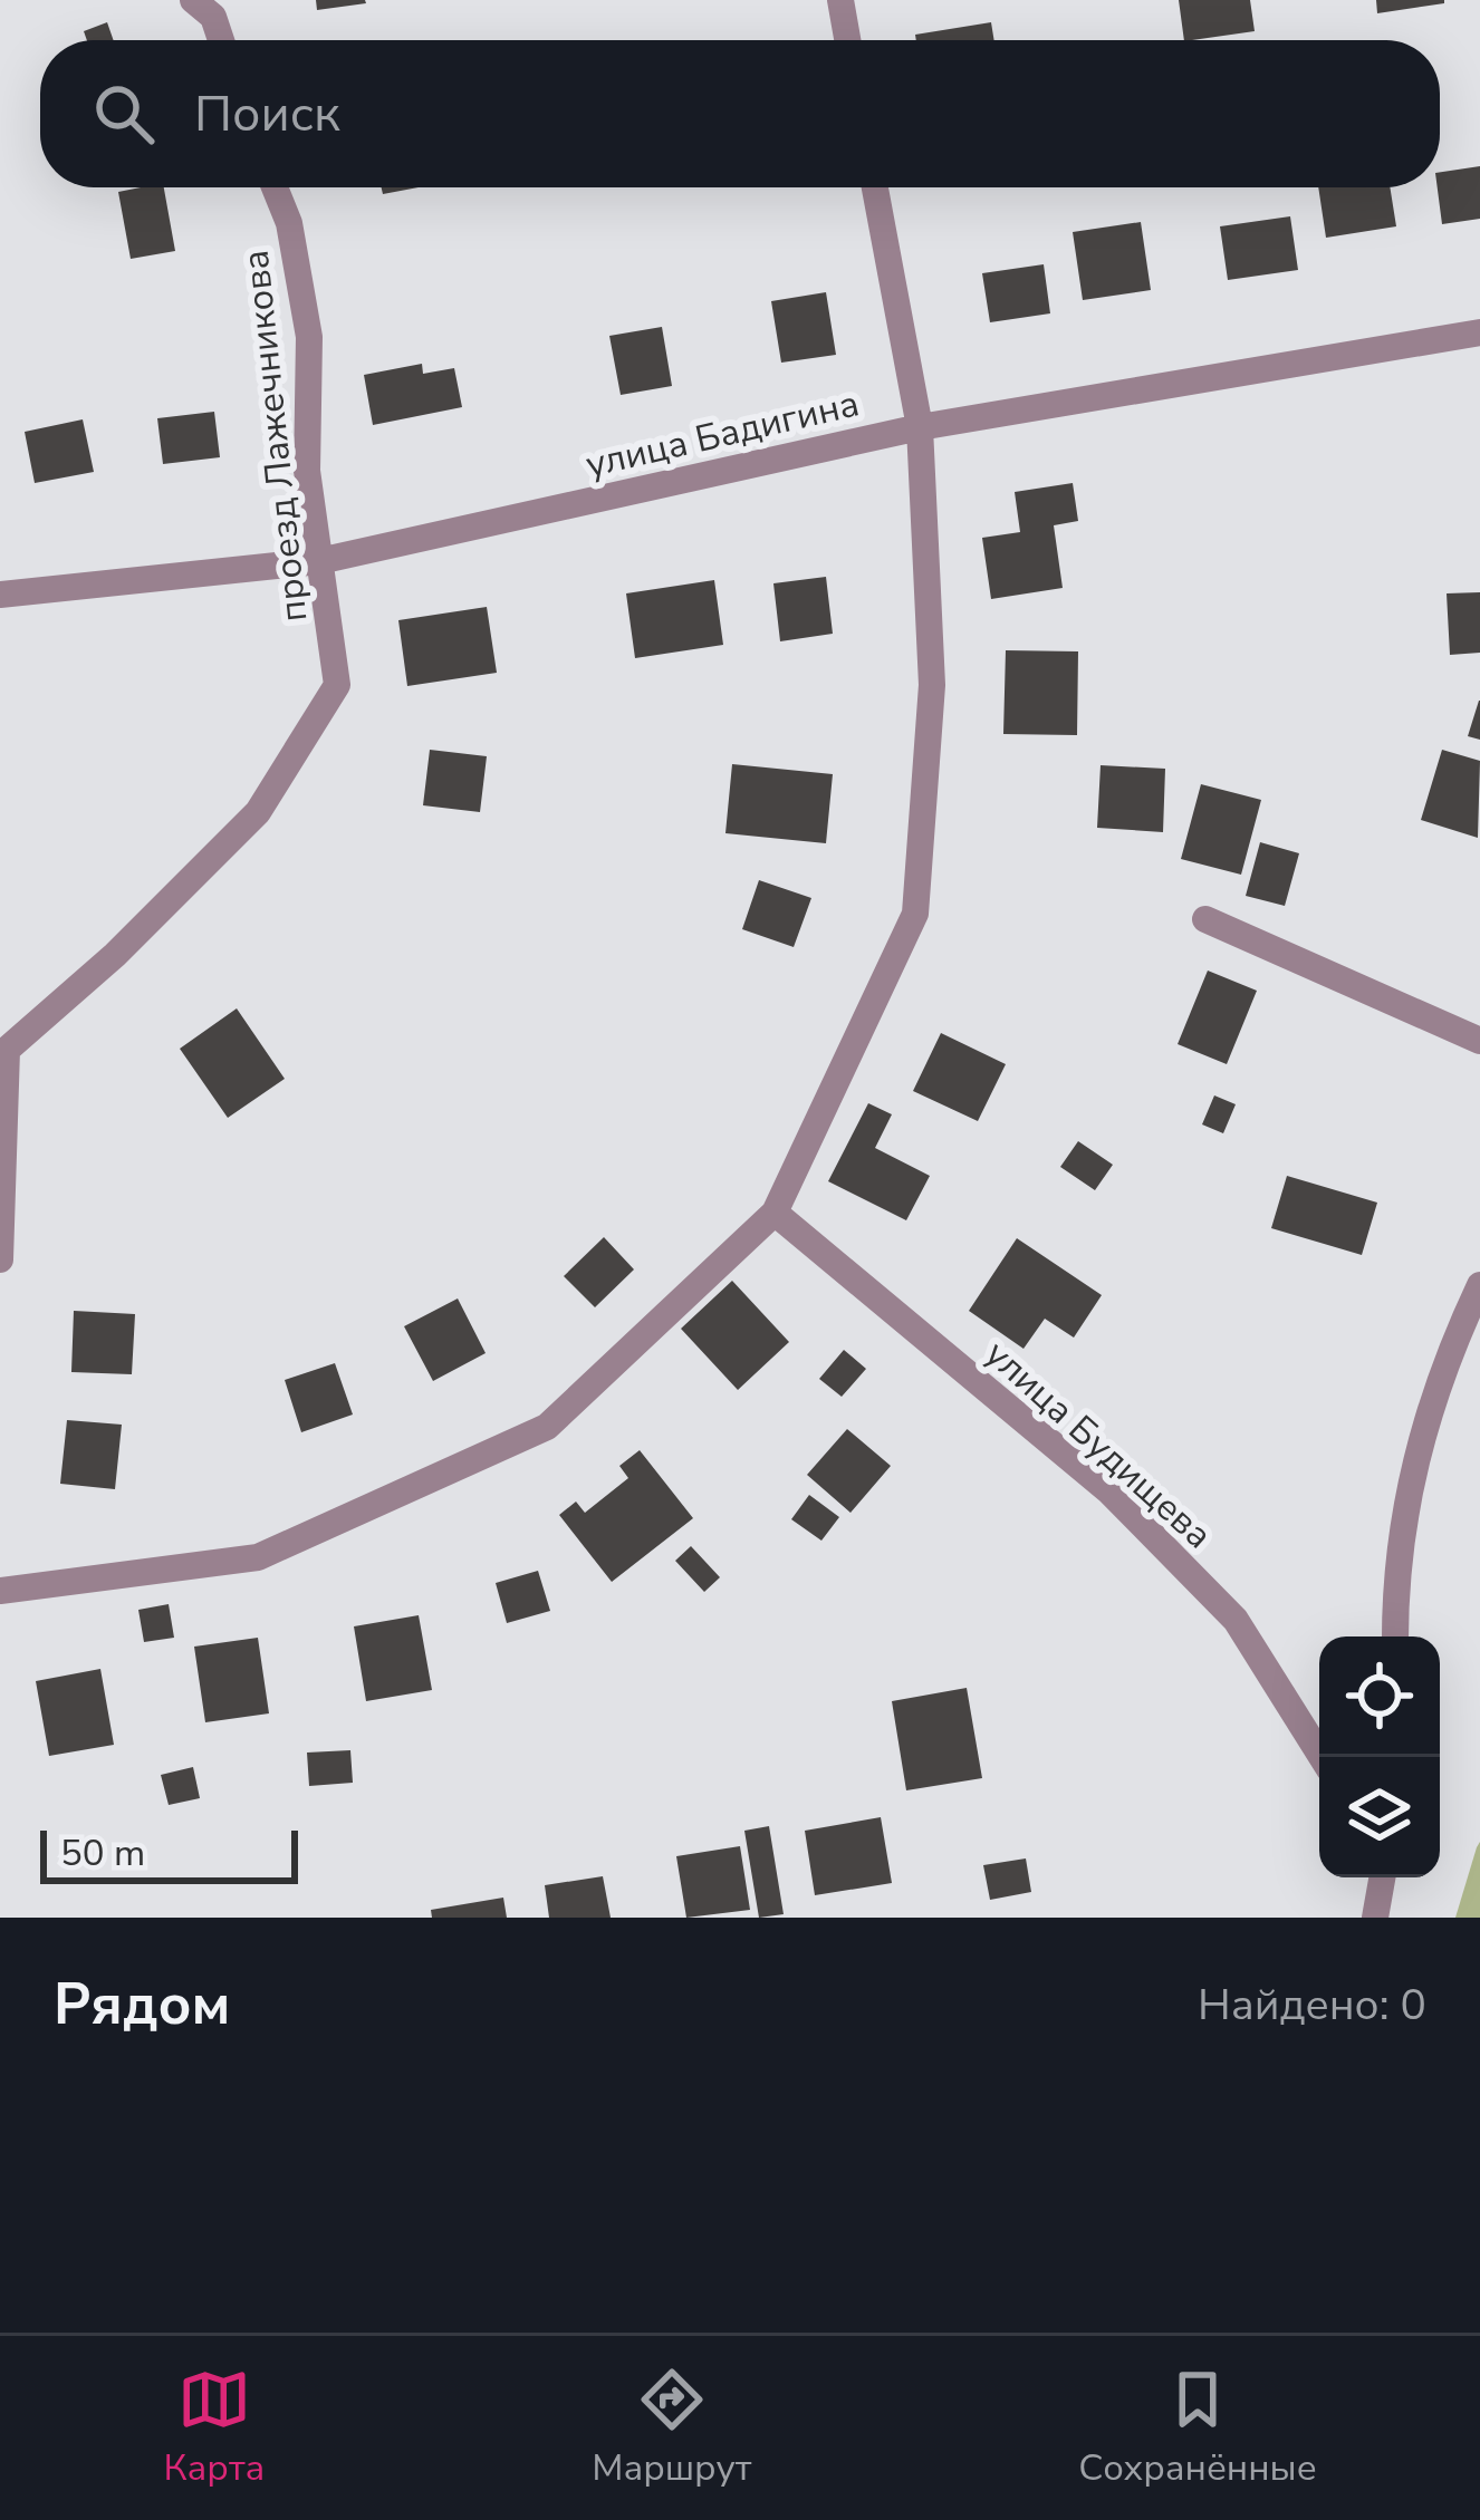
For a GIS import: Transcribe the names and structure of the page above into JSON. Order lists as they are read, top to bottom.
{
  "streets": {
    "street": ["улица Бадигина", "проезд Лажечникова", "улица Будищева"]
  },
  "crossings": [
    ["улица Бадигина", "проезд Лажечникова"]
  ],
  "scale_bar": "50 m",
  "page": {
    "search": "Поиск",
    "scale": "50 m",
    "heading": ["Рядом", "Найдено: 0"],
    "nav": ["Карта", "Маршрут", "Сохранённые"]
  }
}
